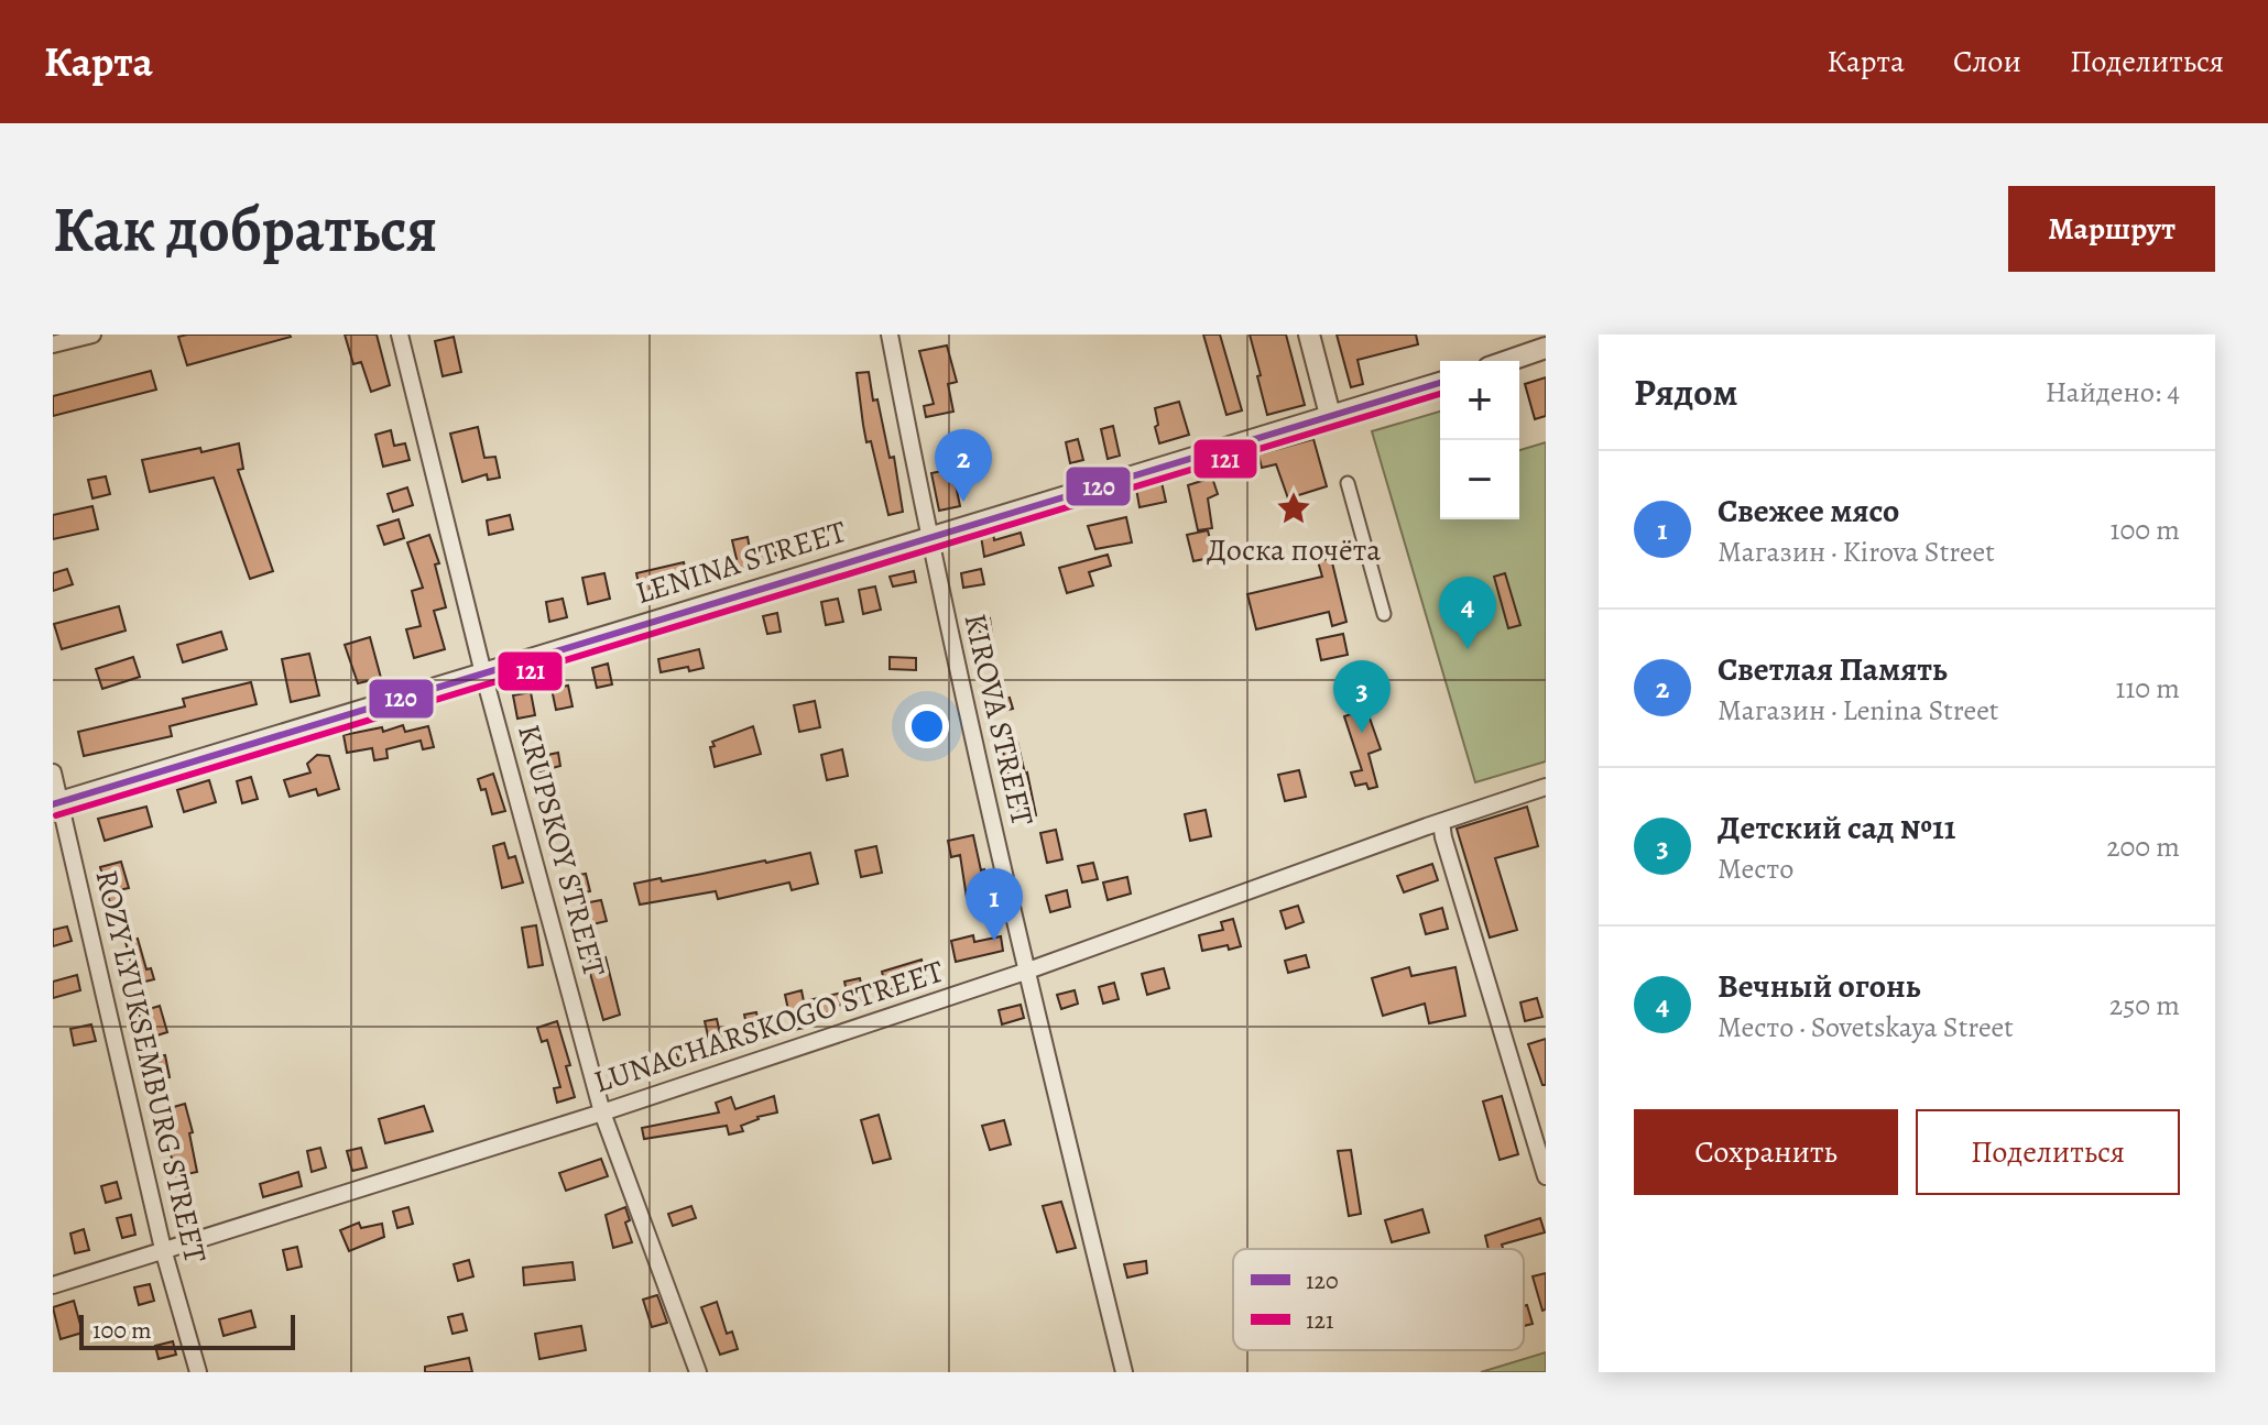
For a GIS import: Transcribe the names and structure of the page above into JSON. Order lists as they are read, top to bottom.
{
  "streets": {
    "street": [
      "LENINA STREET",
      "KIROVA STREET",
      "KRUPSKOY STREET",
      "LUNACHARSKOGO STREET",
      "ROZY LYUKSEMBURG STREET"
    ]
  },
  "crossings": [
    ["LENINA STREET", "KIROVA STREET"],
    ["LENINA STREET", "KRUPSKOY STREET"],
    ["LENINA STREET", "ROZY LYUKSEMBURG STREET"],
    ["KIROVA STREET", "LUNACHARSKOGO STREET"],
    ["KRUPSKOY STREET", "LUNACHARSKOGO STREET"],
    ["LUNACHARSKOGO STREET", "ROZY LYUKSEMBURG STREET"]
  ],
  "places": {
    "place": ["Доска почёта"]
  },
  "lines": ["transit line 120", "transit line 121"],
  "legend": ["120", "121"],
  "scale_bar": "100 m",
  "page": {
    "header": "Карта",
    "nav": ["Карта", "Слои", "Поделиться"],
    "buttons": [
      "Маршрут",
      ["Сохранить", "Поделиться"]
    ],
    "title": "Как добраться",
    "heading": ["Рядом", "Найдено: 4"],
    "map_buttons": ["+", "−"],
    "pins": [
      "2",
      "4",
      "3",
      "1"
    ],
    "list": [
      {
        "mark": "1",
        "name": "Свежее мясо",
        "note": "Магазин · Kirova Street",
        "value": "100 m"
      },
      {
        "mark": "2",
        "name": "Светлая Память",
        "note": "Магазин · Lenina Street",
        "value": "110 m"
      },
      {
        "mark": "3",
        "name": "Детский сад №11",
        "note": "Место",
        "value": "200 m"
      },
      {
        "mark": "4",
        "name": "Вечный огонь",
        "note": "Место · Sovetskaya Street",
        "value": "250 m"
      }
    ],
    "scale": "100 m"
  }
}
